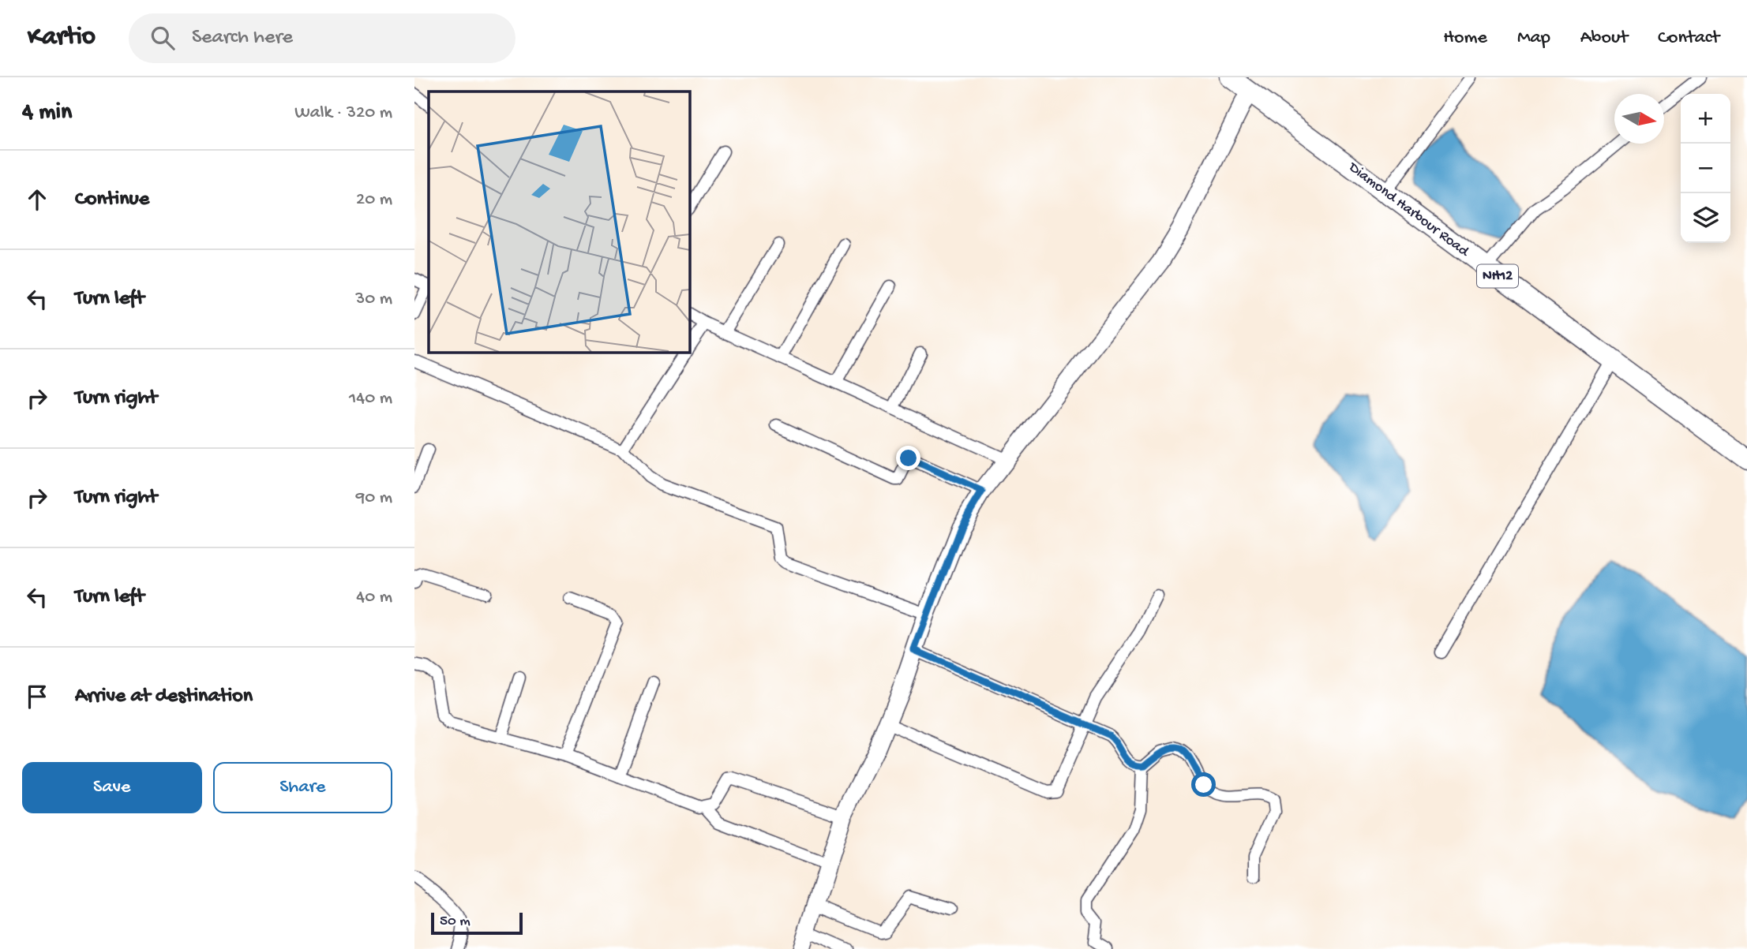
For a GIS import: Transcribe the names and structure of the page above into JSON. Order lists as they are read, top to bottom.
{
  "streets": {
    "highway": ["Diamond Harbour Road", "NH12"]
  },
  "scale_bar": "50 m",
  "north": "right",
  "page": {
    "header": "Kartio",
    "search": "Search here",
    "nav": [
      "Home",
      "Map",
      "About",
      "Contact"
    ],
    "heading": ["4 min", "Walk · 320 m"],
    "map_buttons": ["+", "−"],
    "list": [
      ["Continue", "20 m"],
      ["Turn left", "30 m"],
      ["Turn right", "140 m"],
      ["Turn right", "90 m"],
      ["Turn left", "40 m"],
      "Arrive at destination"
    ],
    "buttons": ["Save", "Share"],
    "scale": "50 m"
  }
}
